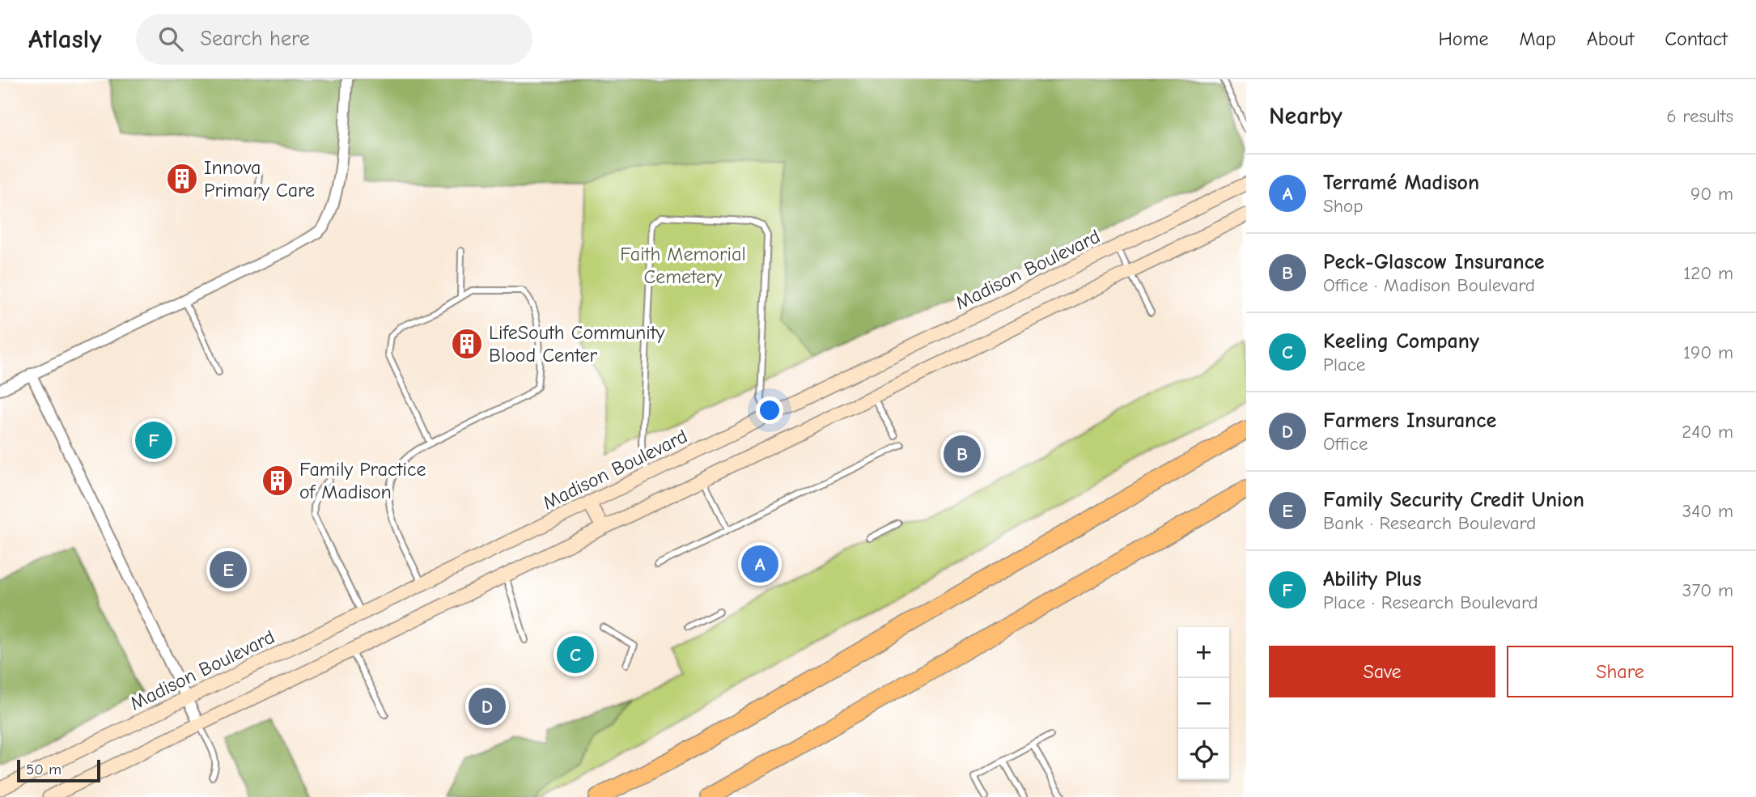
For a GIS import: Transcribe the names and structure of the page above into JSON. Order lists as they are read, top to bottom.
{
  "streets": {
    "main road": ["Madison Boulevard"]
  },
  "parks": ["Faith Memorial Cemetery"],
  "places": {
    "building": ["Innova Primary Care", "LifeSouth Community Blood Center", "Family Practice of Madison"]
  },
  "scale_bar": "50 m",
  "page": {
    "header": "Atlasly",
    "search": "Search here",
    "nav": [
      "Home",
      "Map",
      "About",
      "Contact"
    ],
    "heading": ["Nearby", "6 results"],
    "list": [
      {
        "mark": "A",
        "name": "Terramé Madison",
        "note": "Shop",
        "value": "90 m"
      },
      {
        "mark": "B",
        "name": "Peck-Glascow Insurance",
        "note": "Office · Madison Boulevard",
        "value": "120 m"
      },
      {
        "mark": "C",
        "name": "Keeling Company",
        "note": "Place",
        "value": "190 m"
      },
      {
        "mark": "D",
        "name": "Farmers Insurance",
        "note": "Office",
        "value": "240 m"
      },
      {
        "mark": "E",
        "name": "Family Security Credit Union",
        "note": "Bank · Research Boulevard",
        "value": "340 m"
      },
      {
        "mark": "F",
        "name": "Ability Plus",
        "note": "Place · Research Boulevard",
        "value": "370 m"
      }
    ],
    "pins": [
      "F",
      "B",
      "A",
      "E",
      "C",
      "D"
    ],
    "map_buttons": ["+", "−"],
    "buttons": ["Save", "Share"],
    "scale": "50 m"
  }
}
